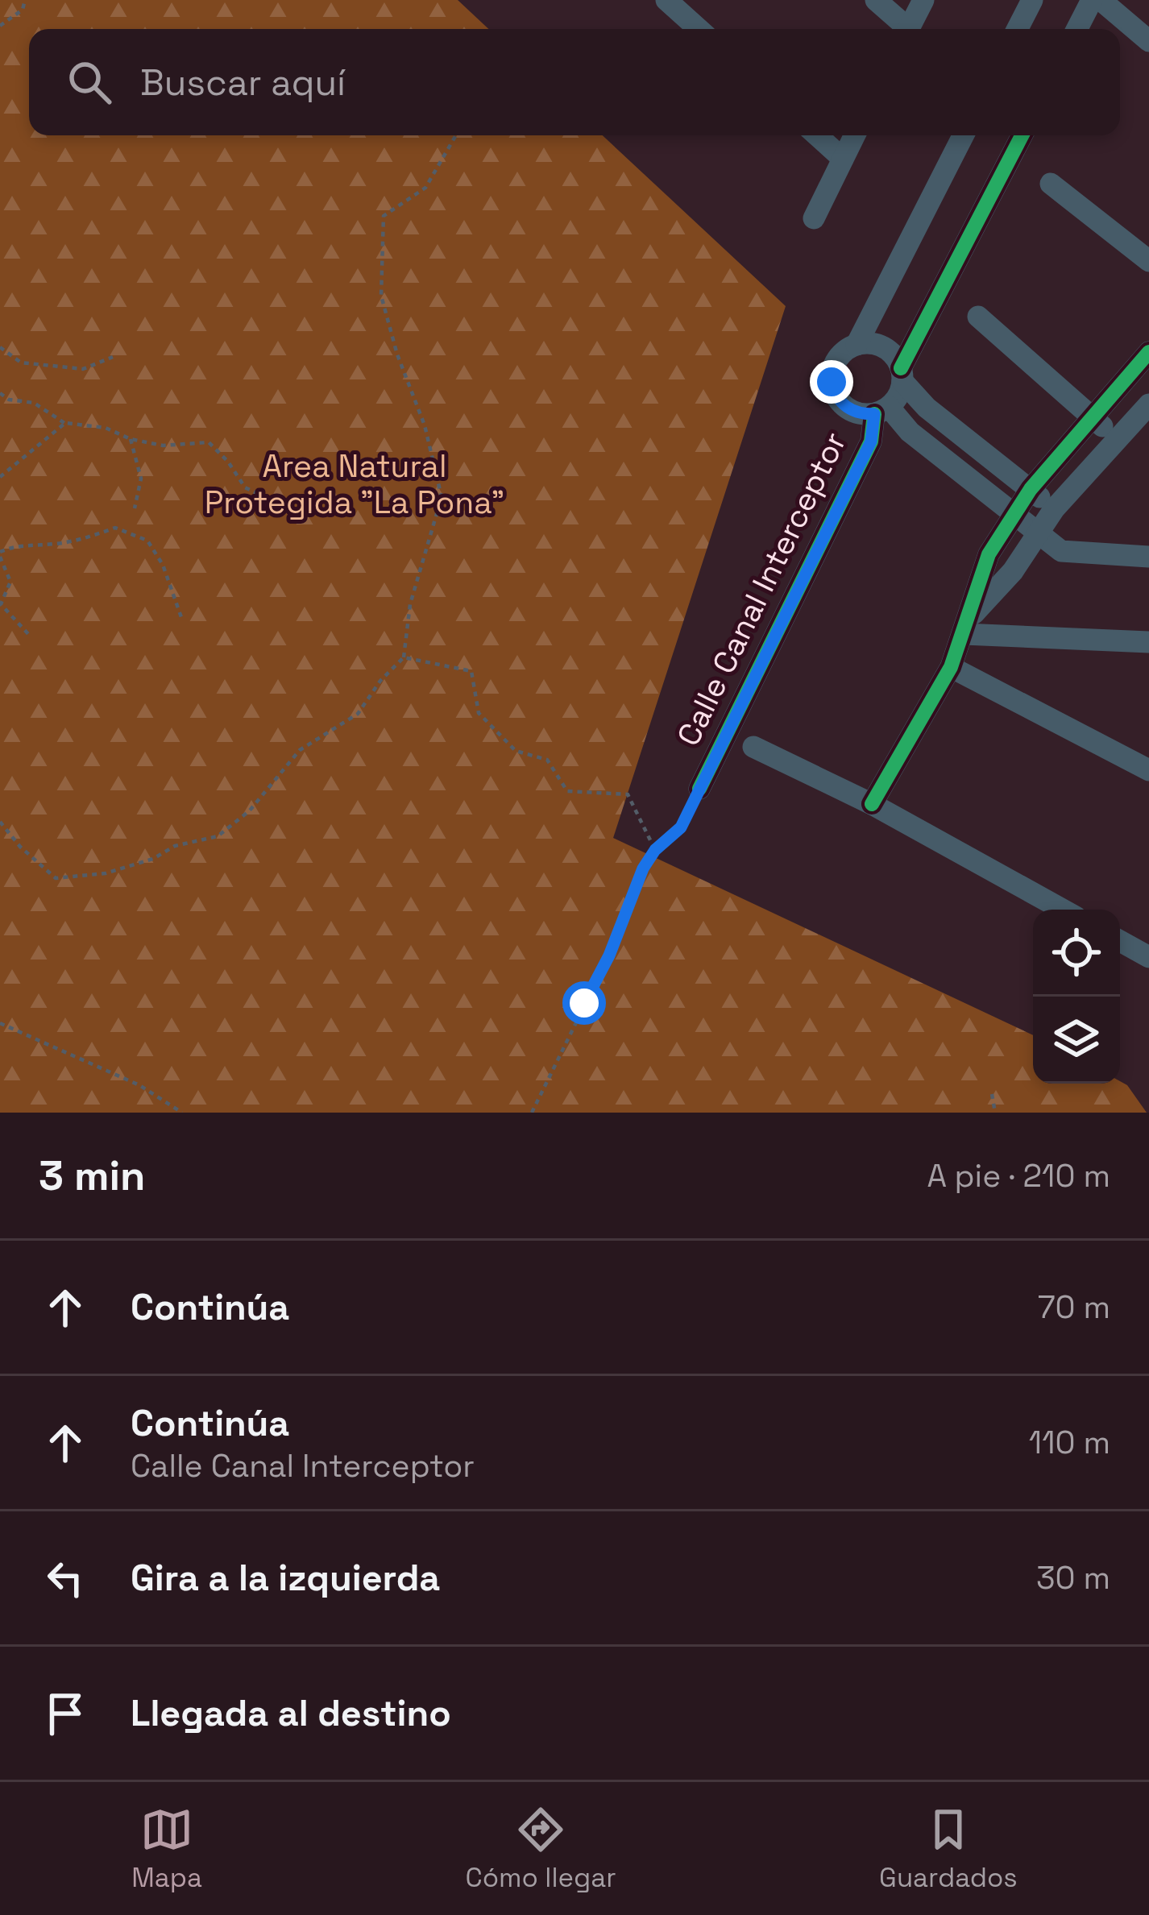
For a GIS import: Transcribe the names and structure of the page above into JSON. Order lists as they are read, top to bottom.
{
  "streets": {
    "street": ["Calle Canal Interceptor"]
  },
  "parks": ["Area Natural Protegida \"La Pona\""],
  "page": {
    "search": "Buscar aquí",
    "heading": ["3 min", "A pie · 210 m"],
    "list": [
      ["Continúa", "70 m"],
      ["Continúa", "Calle Canal Interceptor", "110 m"],
      ["Gira a la izquierda", "30 m"],
      "Llegada al destino"
    ],
    "nav": ["Mapa", "Cómo llegar", "Guardados"]
  }
}
